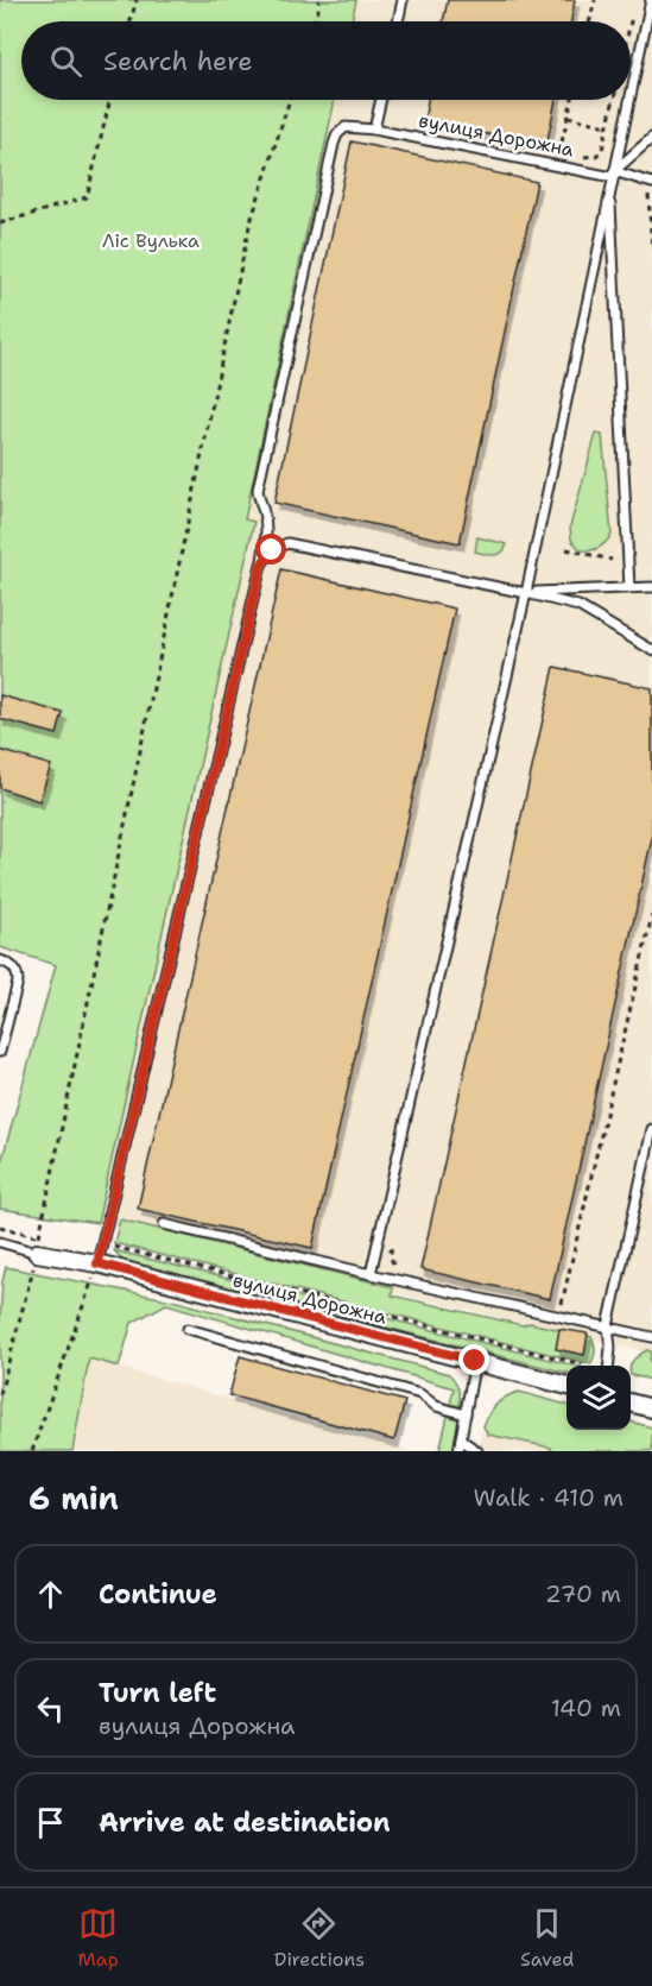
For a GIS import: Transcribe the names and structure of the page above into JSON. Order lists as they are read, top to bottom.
{
  "streets": {
    "street": ["вулиця Дорожна"]
  },
  "parks": ["Ліс Вулька"],
  "page": {
    "search": "Search here",
    "heading": ["6 min", "Walk · 410 m"],
    "list": [
      ["Continue", "270 m"],
      ["Turn left", "вулиця Дорожна", "140 m"],
      "Arrive at destination"
    ],
    "nav": ["Map", "Directions", "Saved"]
  }
}
